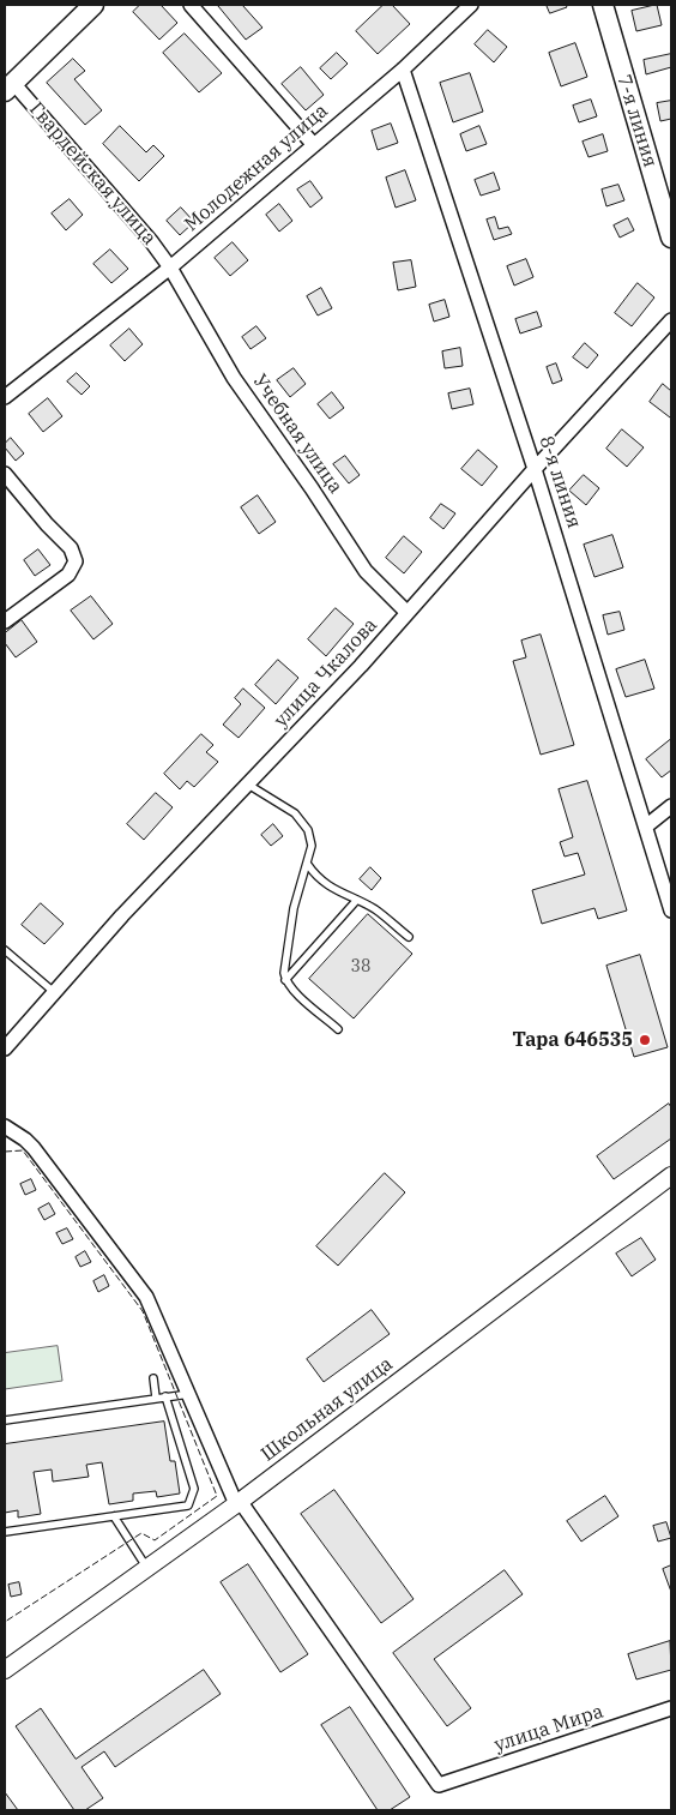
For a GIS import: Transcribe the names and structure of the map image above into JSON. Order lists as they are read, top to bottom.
{
  "streets": {
    "main road": ["7-я линия", "Гвардейская улица"],
    "street": [
      "Молодежная улица",
      "Учебная улица",
      "8-я линия",
      "улица Чкалова",
      "Школьная улица",
      "улица Мира"
    ]
  },
  "crossings": [
    ["Молодежная улица", "Гвардейская улица"],
    ["Молодежная улица", "Учебная улица"],
    ["Молодежная улица", "8-я линия"],
    ["Гвардейская улица", "Учебная улица"],
    ["Учебная улица", "улица Чкалова"],
    ["8-я линия", "улица Чкалова"],
    ["Школьная улица", "улица Мира"]
  ],
  "places": ["Тара 646535"],
  "house_numbers": ["38"]
}
